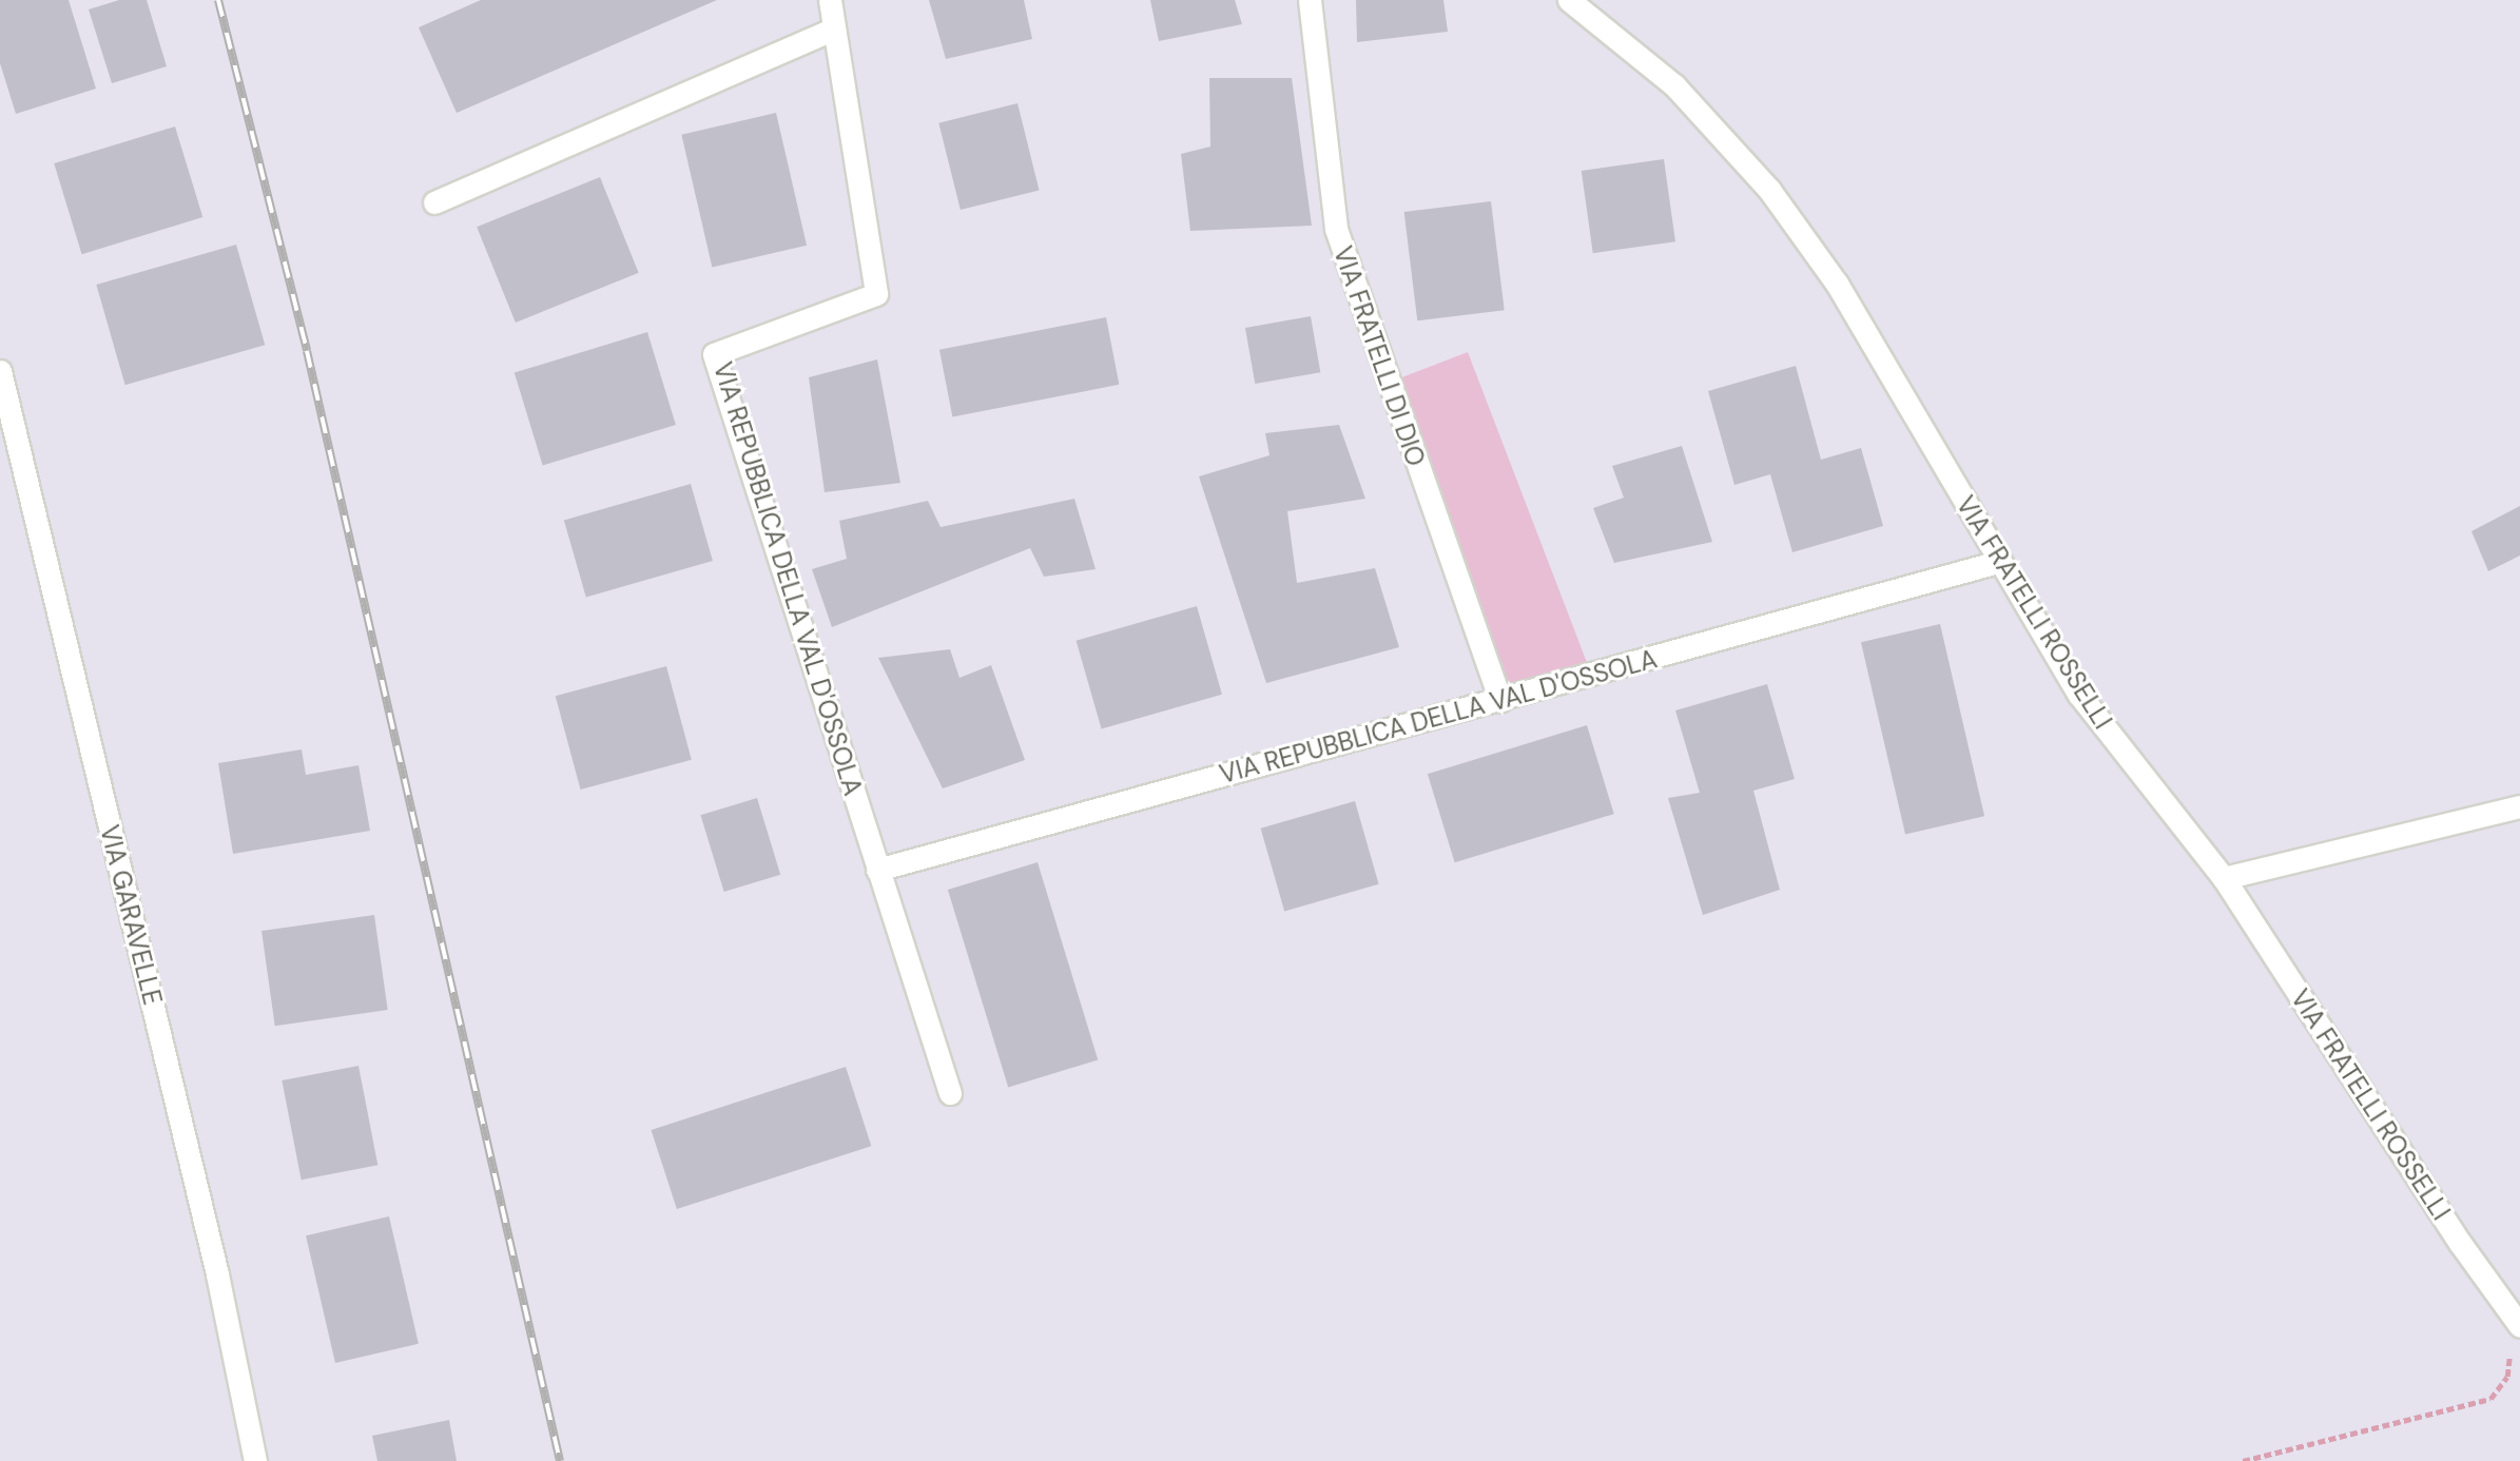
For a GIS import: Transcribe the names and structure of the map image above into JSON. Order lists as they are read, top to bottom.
{
  "streets": {
    "street": [
      "VIA FRATELLI DI DIO",
      "VIA REPUBBLICA DELLA VAL D'OSSOLA",
      "VIA FRATELLI ROSSELLI",
      "VIA GARAVELLE"
    ]
  },
  "crossings": [
    ["VIA FRATELLI DI DIO", "VIA REPUBBLICA DELLA VAL D'OSSOLA"],
    ["VIA REPUBBLICA DELLA VAL D'OSSOLA", "VIA FRATELLI ROSSELLI"]
  ]
}
